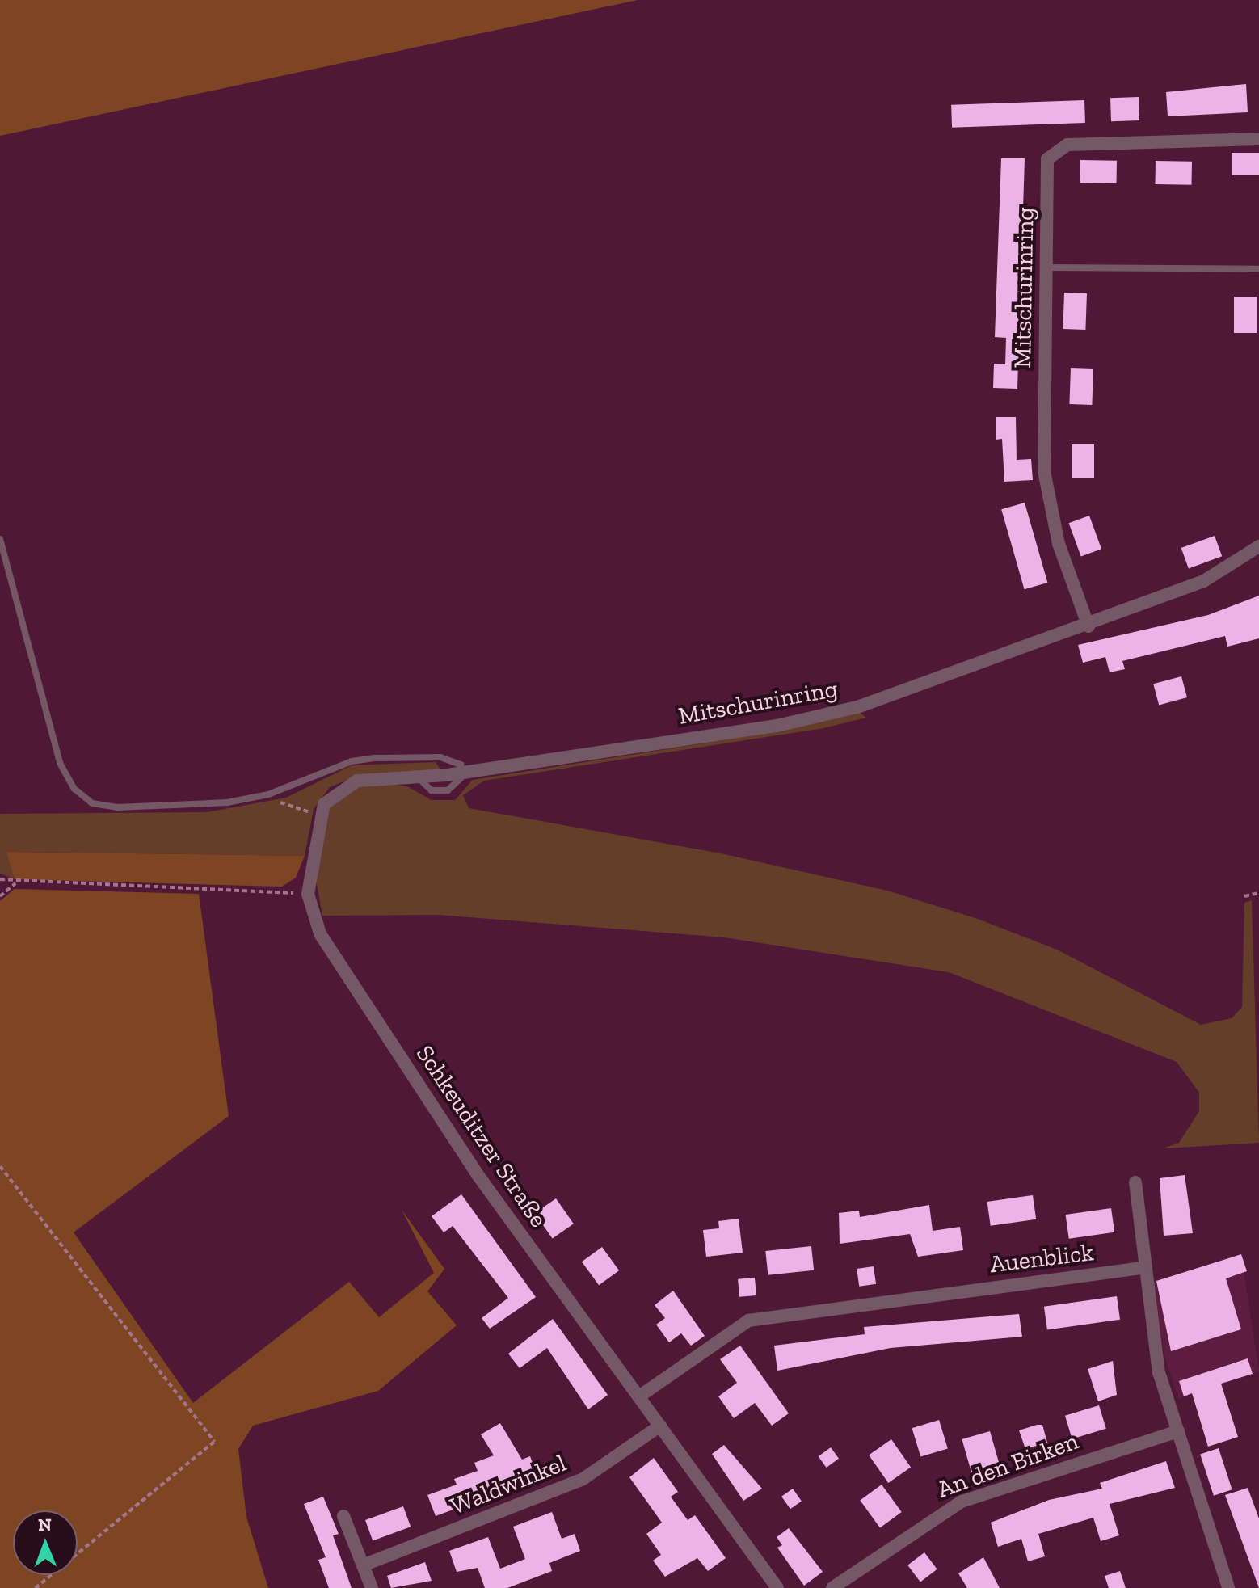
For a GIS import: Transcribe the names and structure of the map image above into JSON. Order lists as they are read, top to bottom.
{
  "streets": {
    "street": [
      "Mitschurinring",
      "Schkeuditzer Straße",
      "Auenblick",
      "An den Birken",
      "Waldwinkel"
    ]
  },
  "crossings": [
    ["Mitschurinring", "Schkeuditzer Straße"],
    ["Schkeuditzer Straße", "Auenblick"],
    ["Schkeuditzer Straße", "Waldwinkel"]
  ],
  "north": "top"
}
